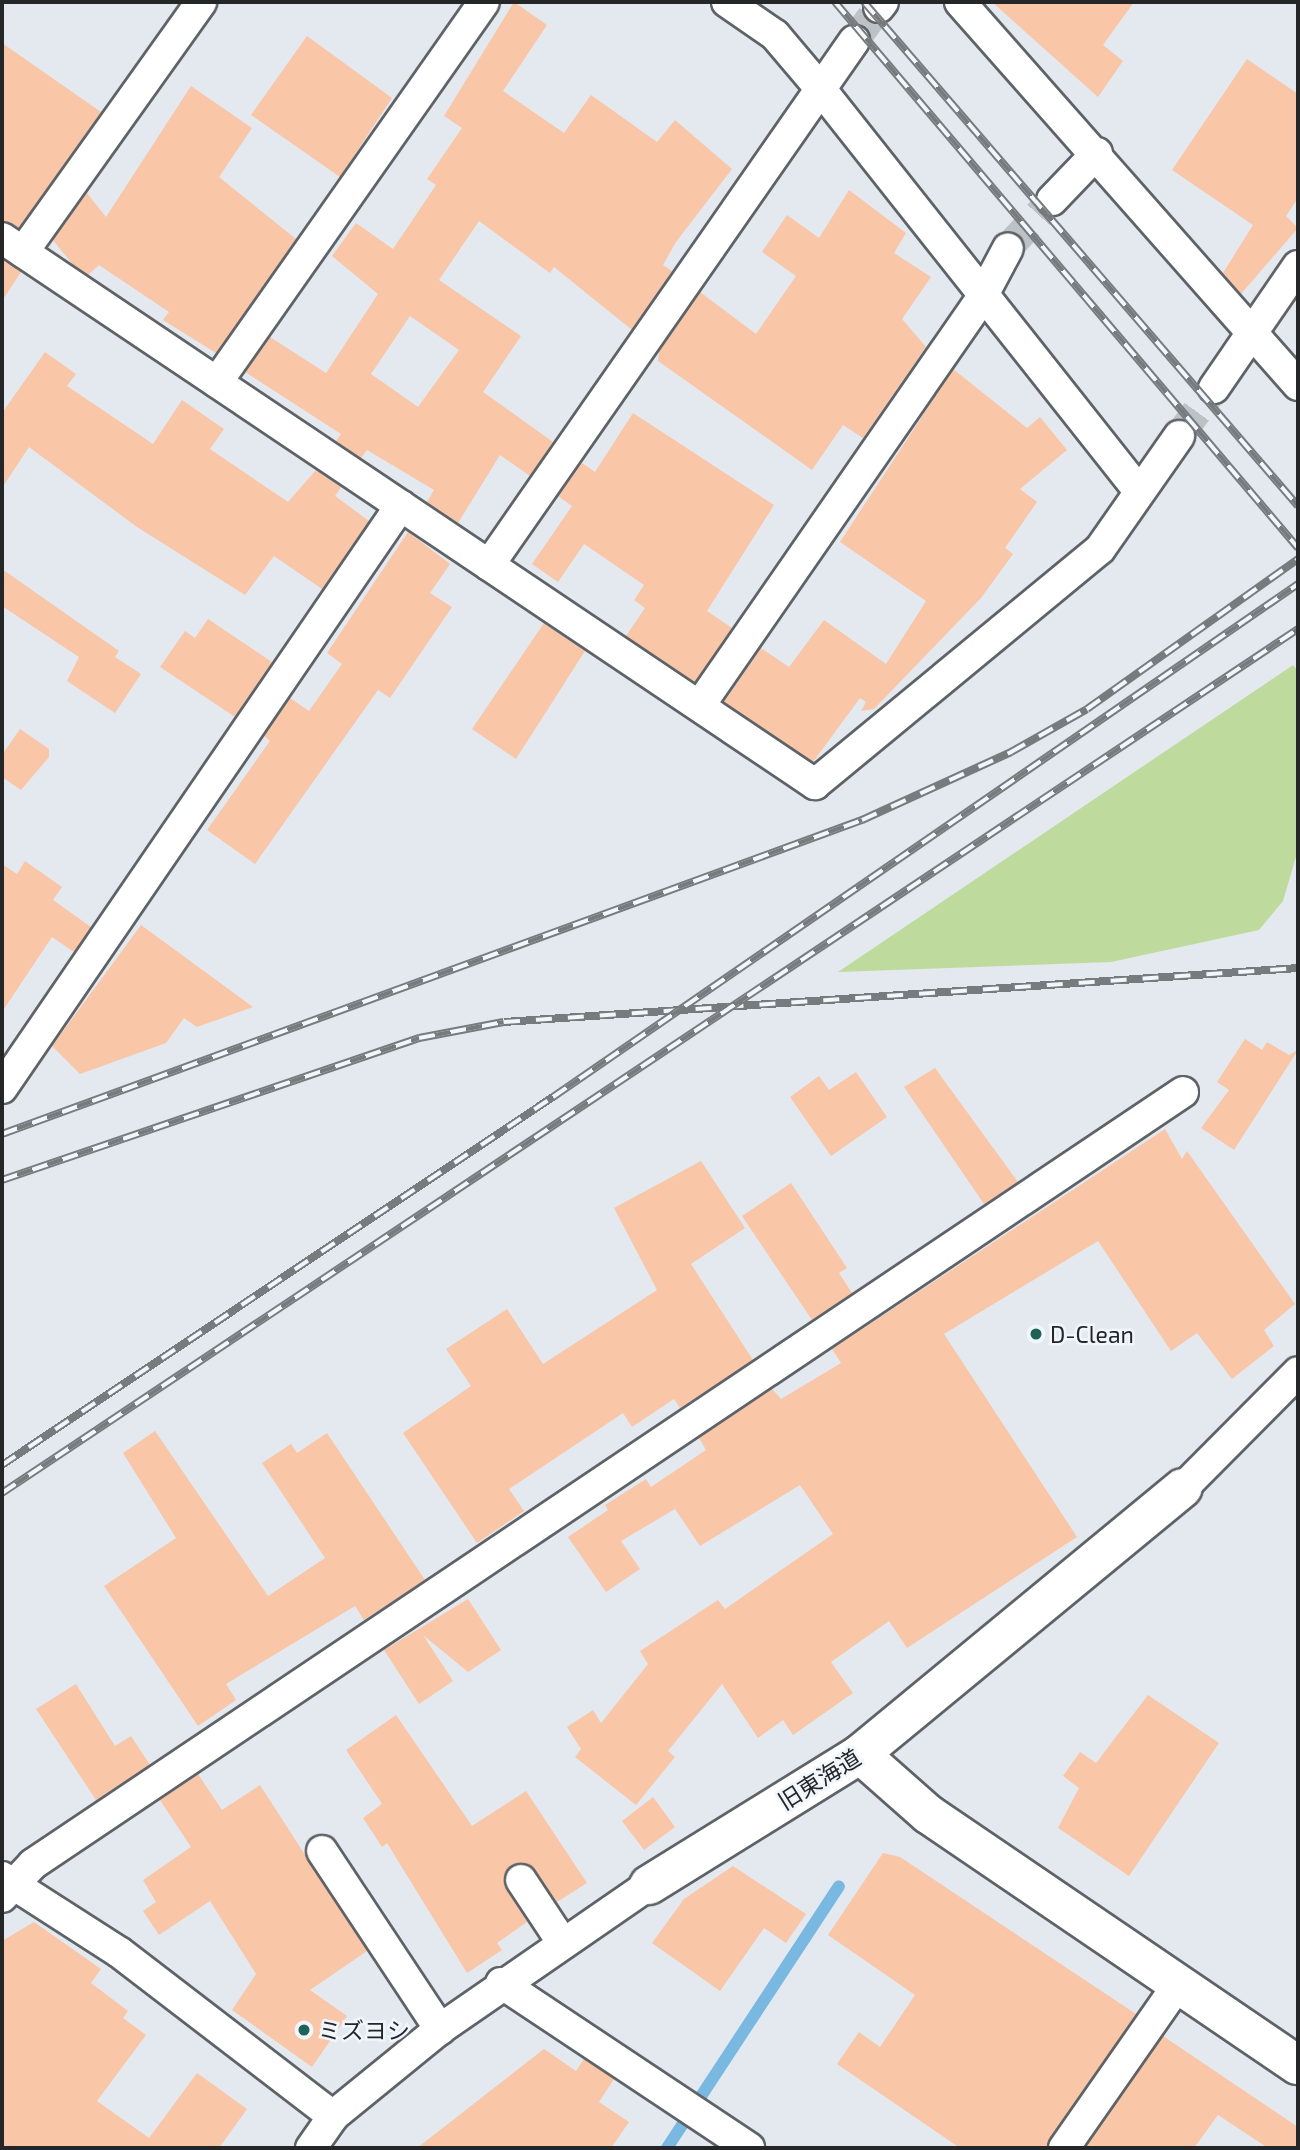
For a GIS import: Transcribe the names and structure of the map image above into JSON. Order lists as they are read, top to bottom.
{
  "streets": {
    "street": ["旧東海道"]
  },
  "places": ["D-Clean", "ミズヨシ"]
}
